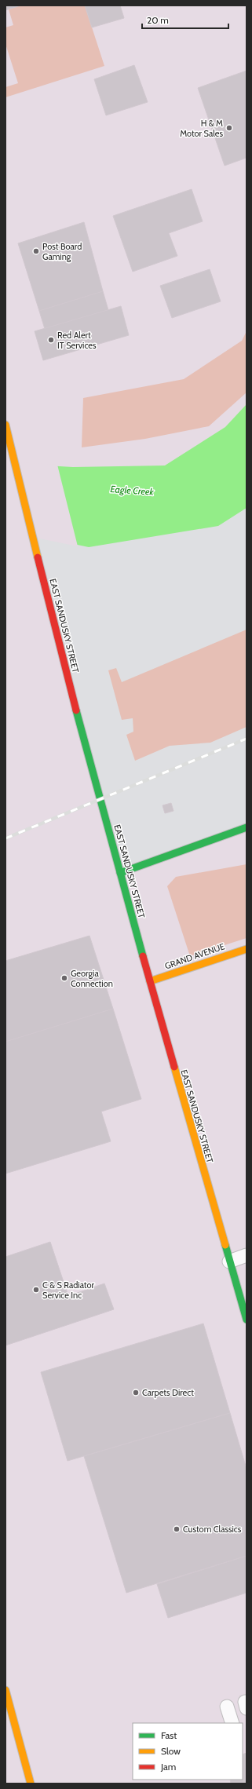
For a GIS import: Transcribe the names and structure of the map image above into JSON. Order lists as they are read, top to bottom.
{
  "streets": {
    "main road": ["EAST SANDUSKY STREET", "GRAND AVENUE"]
  },
  "crossings": [
    ["EAST SANDUSKY STREET", "GRAND AVENUE"]
  ],
  "water": ["Eagle Creek"],
  "places": [
    "H & M Motor Sales",
    "Post Board Gaming",
    "Red Alert IT Services",
    "Georgia Connection",
    "C & S Radiator Service Inc",
    "Carpets Direct",
    "Custom Classics"
  ],
  "legend": ["Fast", "Slow", "Jam"],
  "scale_bar": "20 m"
}
